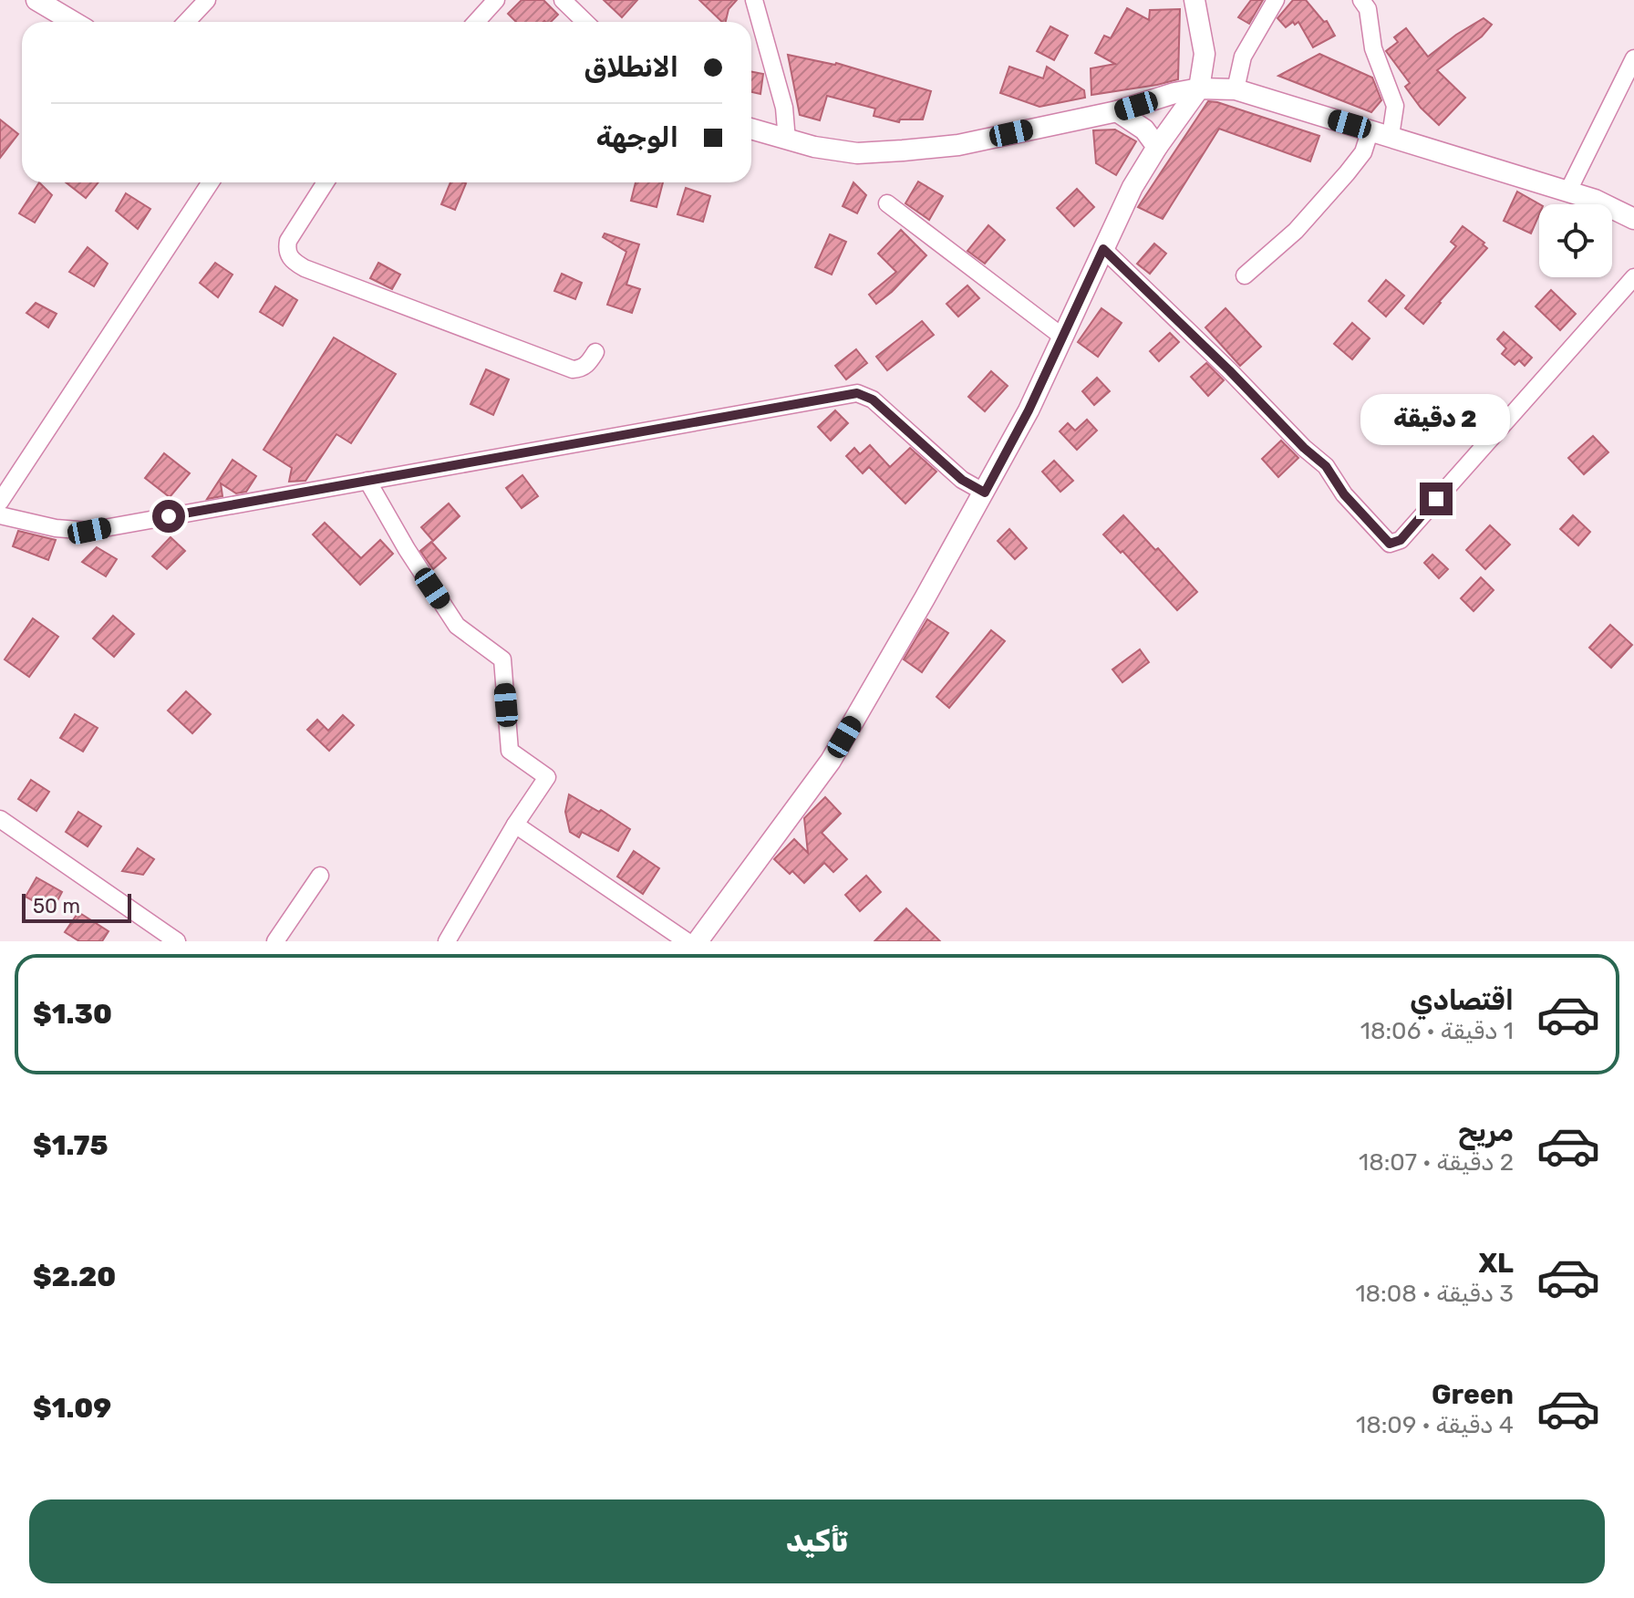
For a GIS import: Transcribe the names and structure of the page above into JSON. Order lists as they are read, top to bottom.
{
  "scale_bar": "50 m",
  "page": {
    "banner": ["الانطلاق", "الوجهة"],
    "bubble": "2 دقيقة",
    "scale": "50 m",
    "list": [
      {
        "name": "اقتصادي",
        "note": "1 دقيقة · 18:06",
        "value": "$1.30"
      },
      {
        "name": "مريح",
        "note": "2 دقيقة · 18:07",
        "value": "$1.75"
      },
      {
        "name": "XL",
        "note": "3 دقيقة · 18:08",
        "value": "$2.20"
      },
      {
        "name": "Green",
        "note": "4 دقيقة · 18:09",
        "value": "$1.09"
      }
    ],
    "buttons": "تأكيد"
  }
}
